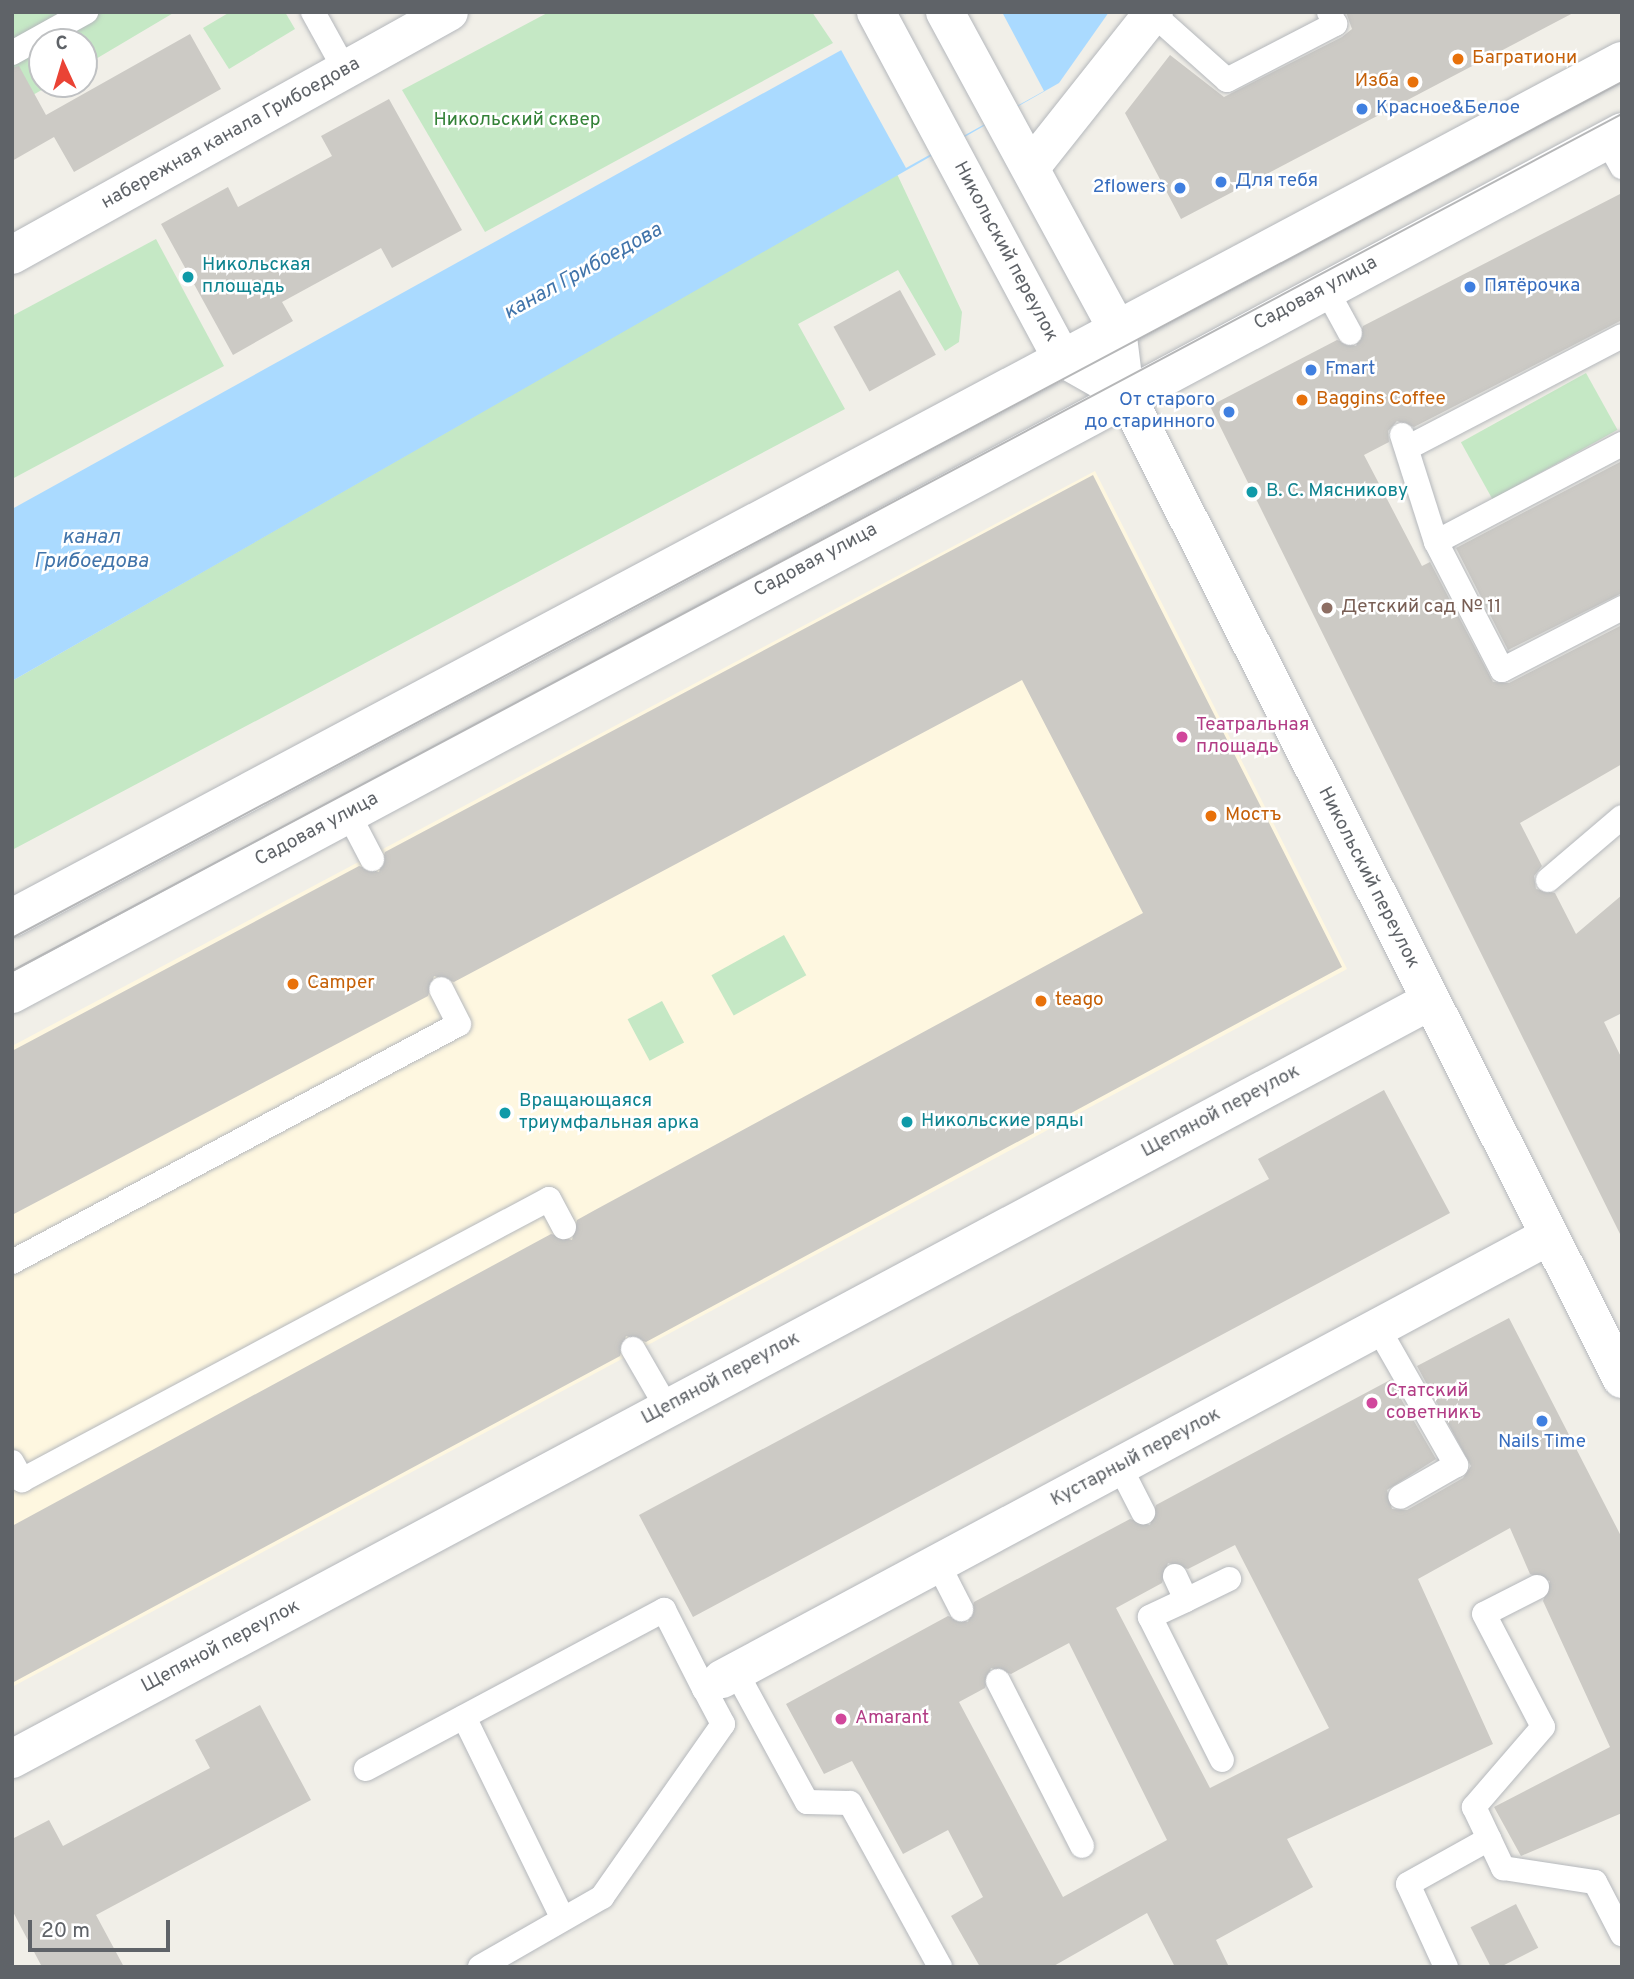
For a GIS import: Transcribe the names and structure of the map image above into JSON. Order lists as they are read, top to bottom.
{
  "streets": {
    "street": [
      "набережная канала Грибоедова",
      "Никольский переулок",
      "Садовая улица",
      "Щепяной переулок",
      "Кустарный переулок"
    ]
  },
  "crossings": [
    ["Никольский переулок", "Садовая улица"],
    ["Никольский переулок", "Щепяной переулок"],
    ["Никольский переулок", "Кустарный переулок"]
  ],
  "water": ["канал Грибоедова"],
  "parks": ["Никольский сквер"],
  "places": [
    "Багратиони",
    "Изба",
    "Красное&Белое",
    "Для тебя",
    "2flowers",
    "Никольская площадь",
    "Пятёрочка",
    "Fmart",
    "Baggins Coffee",
    "От старого до старинного",
    "В. С. Мясникову",
    "Детский сад № 11",
    "Театральная площадь",
    "Мостъ",
    "Camper",
    "teago",
    "Вращающаяся триумфальная арка",
    "Никольские ряды",
    "Статский советникъ",
    "Nails Time",
    "Amarant"
  ],
  "scale_bar": "20 m",
  "north": "top"
}
